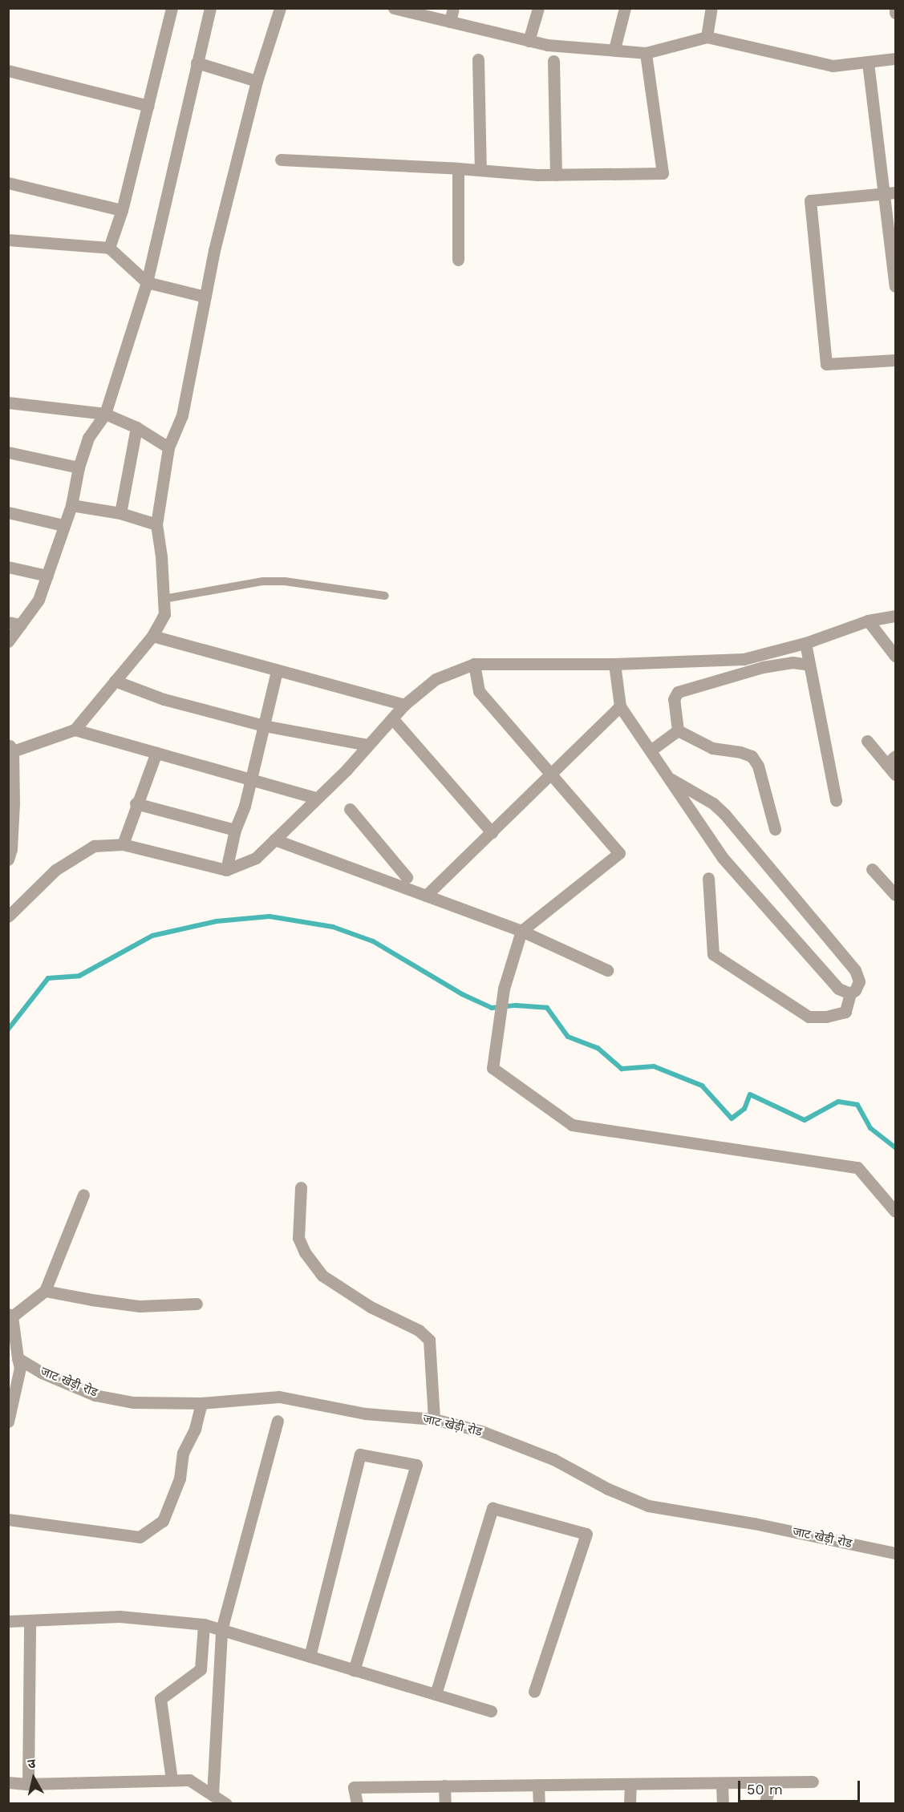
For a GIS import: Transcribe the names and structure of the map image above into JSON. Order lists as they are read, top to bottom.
{
  "streets": {
    "street": ["जाट खेड़ी रोड"]
  },
  "scale_bar": "50 m",
  "north": "top"
}
